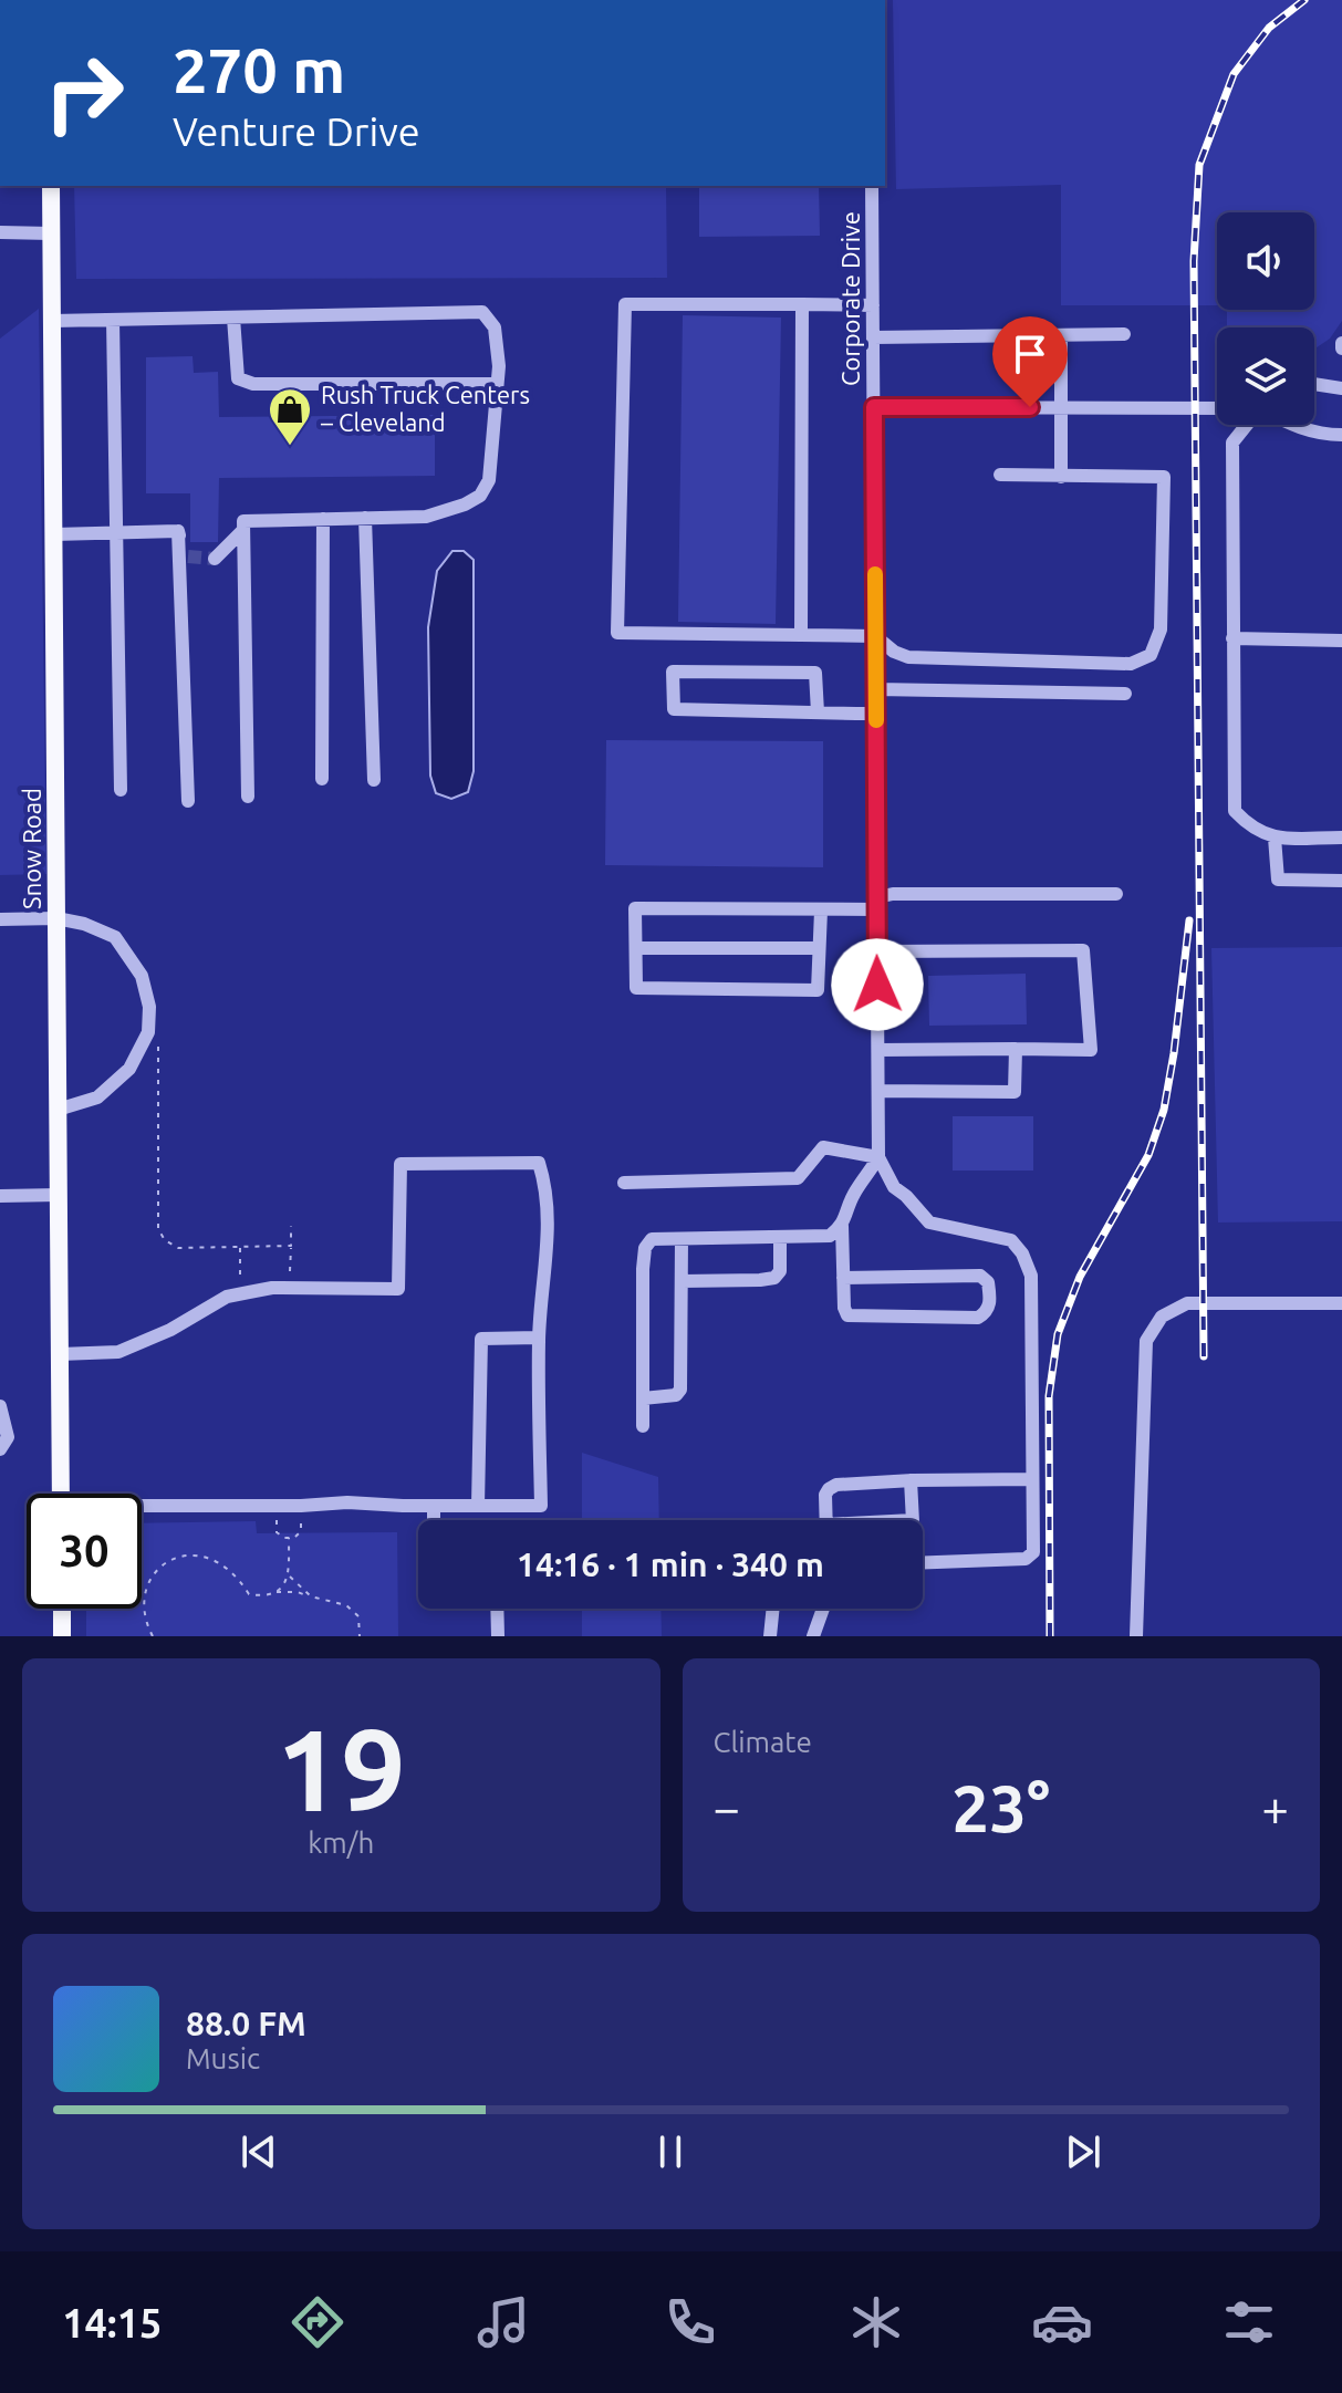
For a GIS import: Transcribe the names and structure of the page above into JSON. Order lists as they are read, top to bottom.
{
  "streets": {
    "main road": ["Snow Road"],
    "street": ["Corporate Drive"]
  },
  "places": {
    "shop": ["Rush Truck Centers – Cleveland"]
  },
  "page": {
    "turn": ["270 m", "Venture Drive"],
    "limit": "30",
    "trip": "14:16 · 1 min · 340 m",
    "tile": [
      ["19", "km/h"],
      "Climate"
    ],
    "heat": ["−", "23°", "+"],
    "song": ["88.0 FM", "Music"],
    "tabs": "14:15"
  }
}
